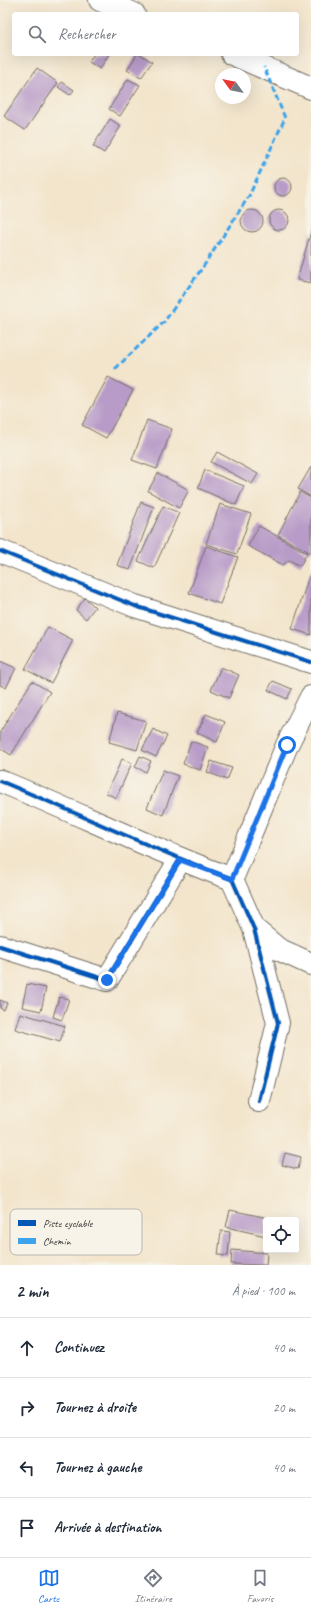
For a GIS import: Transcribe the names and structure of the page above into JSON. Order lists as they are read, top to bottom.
{
  "legend": ["Piste cyclable", "Chemin"],
  "north": "top left",
  "page": {
    "search": "Rechercher",
    "heading": ["2 min", "À pied · 100 m"],
    "list": [
      ["Continuez", "40 m"],
      ["Tournez à droite", "20 m"],
      ["Tournez à gauche", "40 m"],
      "Arrivée à destination"
    ],
    "nav": ["Carte", "Itinéraire", "Favoris"]
  }
}
